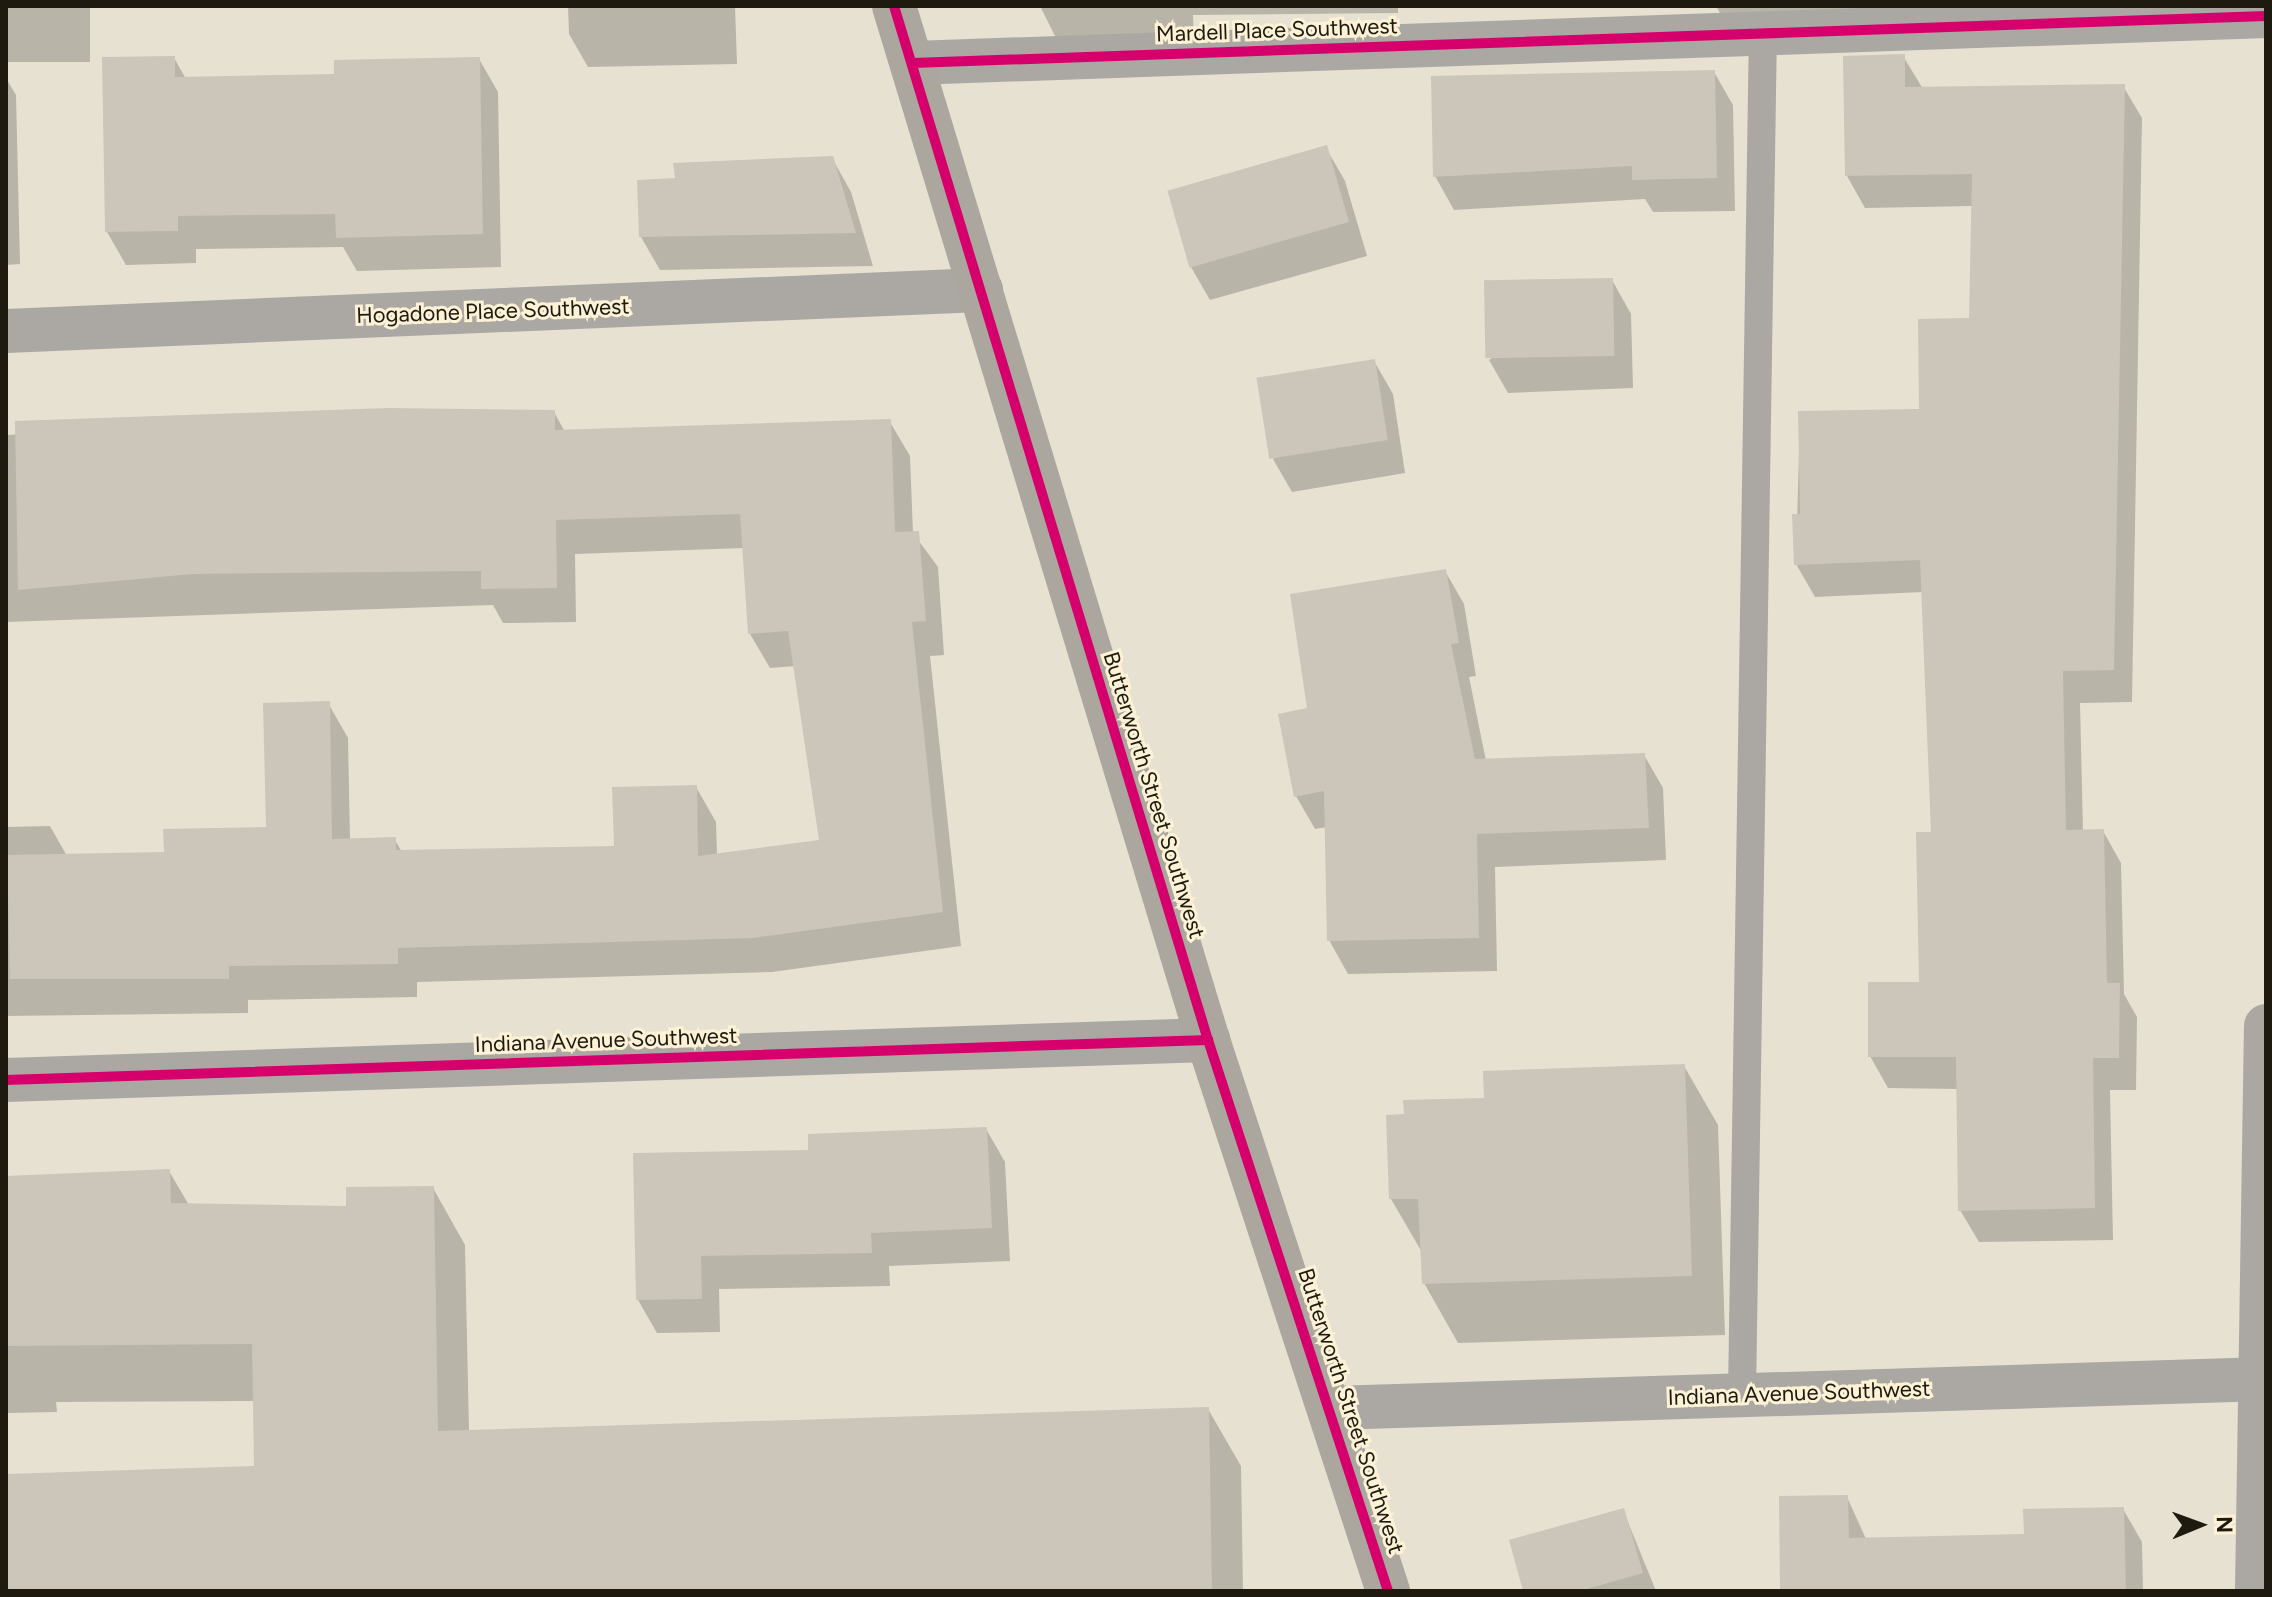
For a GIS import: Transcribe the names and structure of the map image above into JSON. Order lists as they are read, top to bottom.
{
  "streets": {
    "street": [
      "Mardell Place Southwest",
      "Hogadone Place Southwest",
      "Butterworth Street Southwest",
      "Indiana Avenue Southwest"
    ]
  },
  "crossings": [
    ["Mardell Place Southwest", "Butterworth Street Southwest"],
    ["Hogadone Place Southwest", "Butterworth Street Southwest"],
    ["Butterworth Street Southwest", "Indiana Avenue Southwest"]
  ],
  "north": "right"
}
